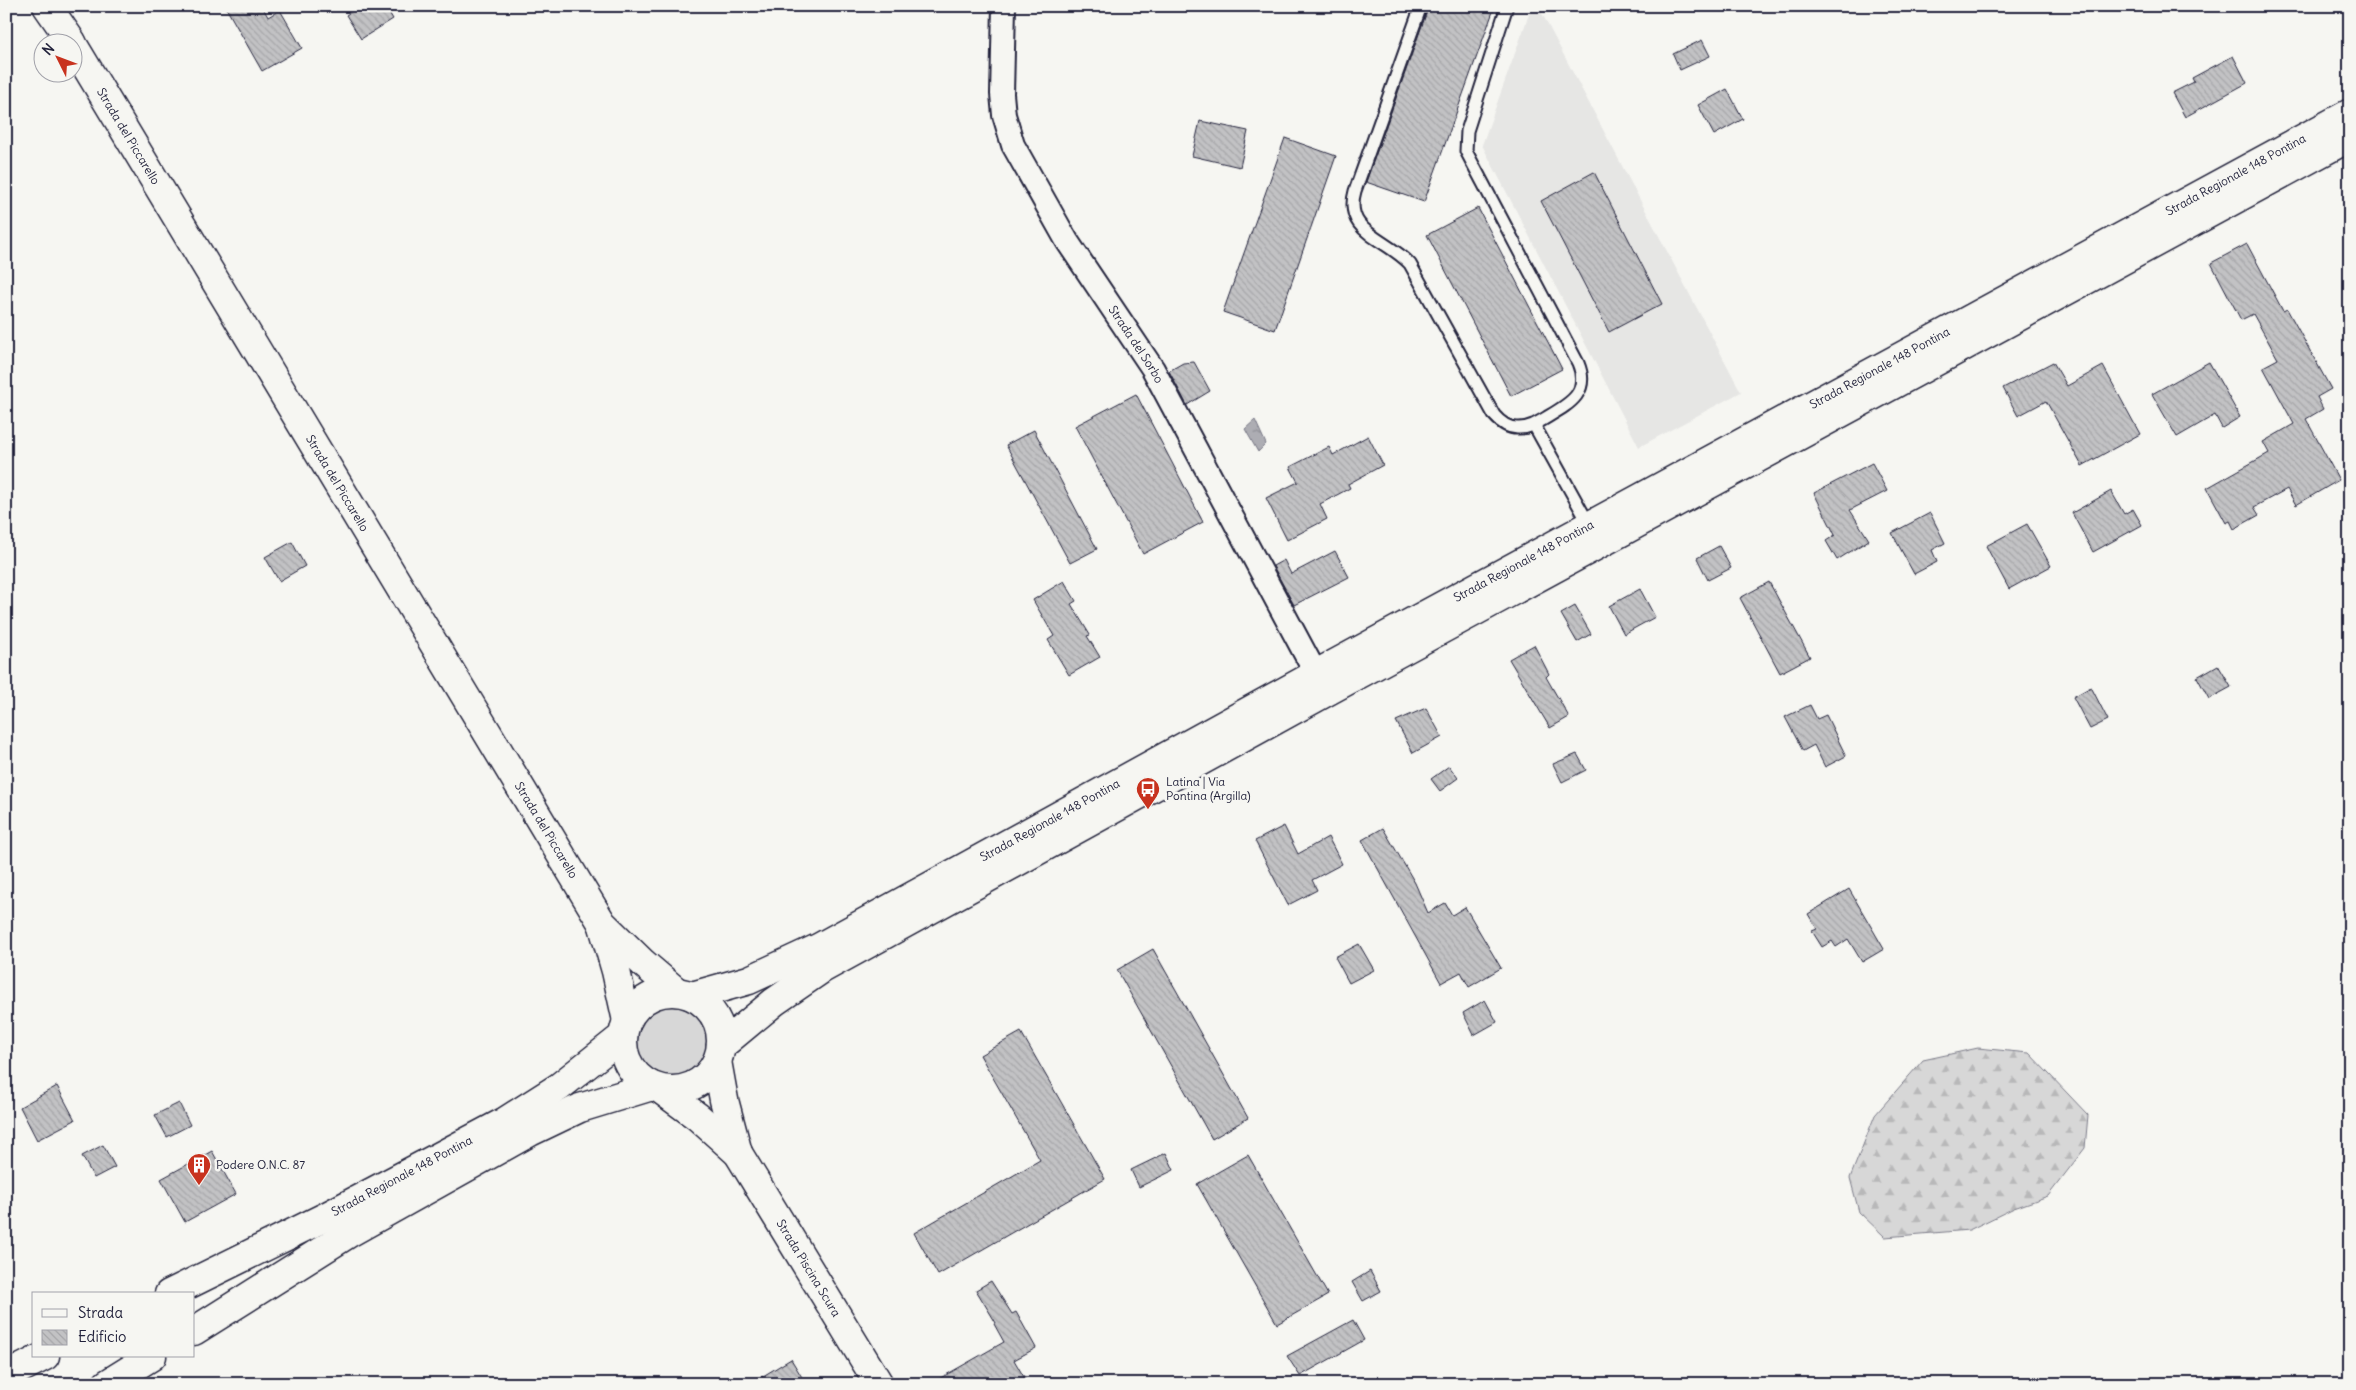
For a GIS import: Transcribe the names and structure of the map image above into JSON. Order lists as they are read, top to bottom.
{
  "streets": {
    "main road": ["Strada del Piccarello", "Strada Regionale 148 Pontina", "Strada Piscina Scura"],
    "street": ["Strada del Sorbo"]
  },
  "crossings": [
    ["Strada del Piccarello", "Strada Regionale 148 Pontina"],
    ["Strada del Piccarello", "Strada Piscina Scura"],
    ["Strada Regionale 148 Pontina", "Strada del Sorbo"],
    ["Strada Regionale 148 Pontina", "Strada Piscina Scura"]
  ],
  "places": {
    "bus stop": ["Latina | Via Pontina (Argilla)"],
    "building": ["Podere O.N.C. 87"]
  },
  "legend": ["Strada", "Edificio"],
  "north": "top left"
}
